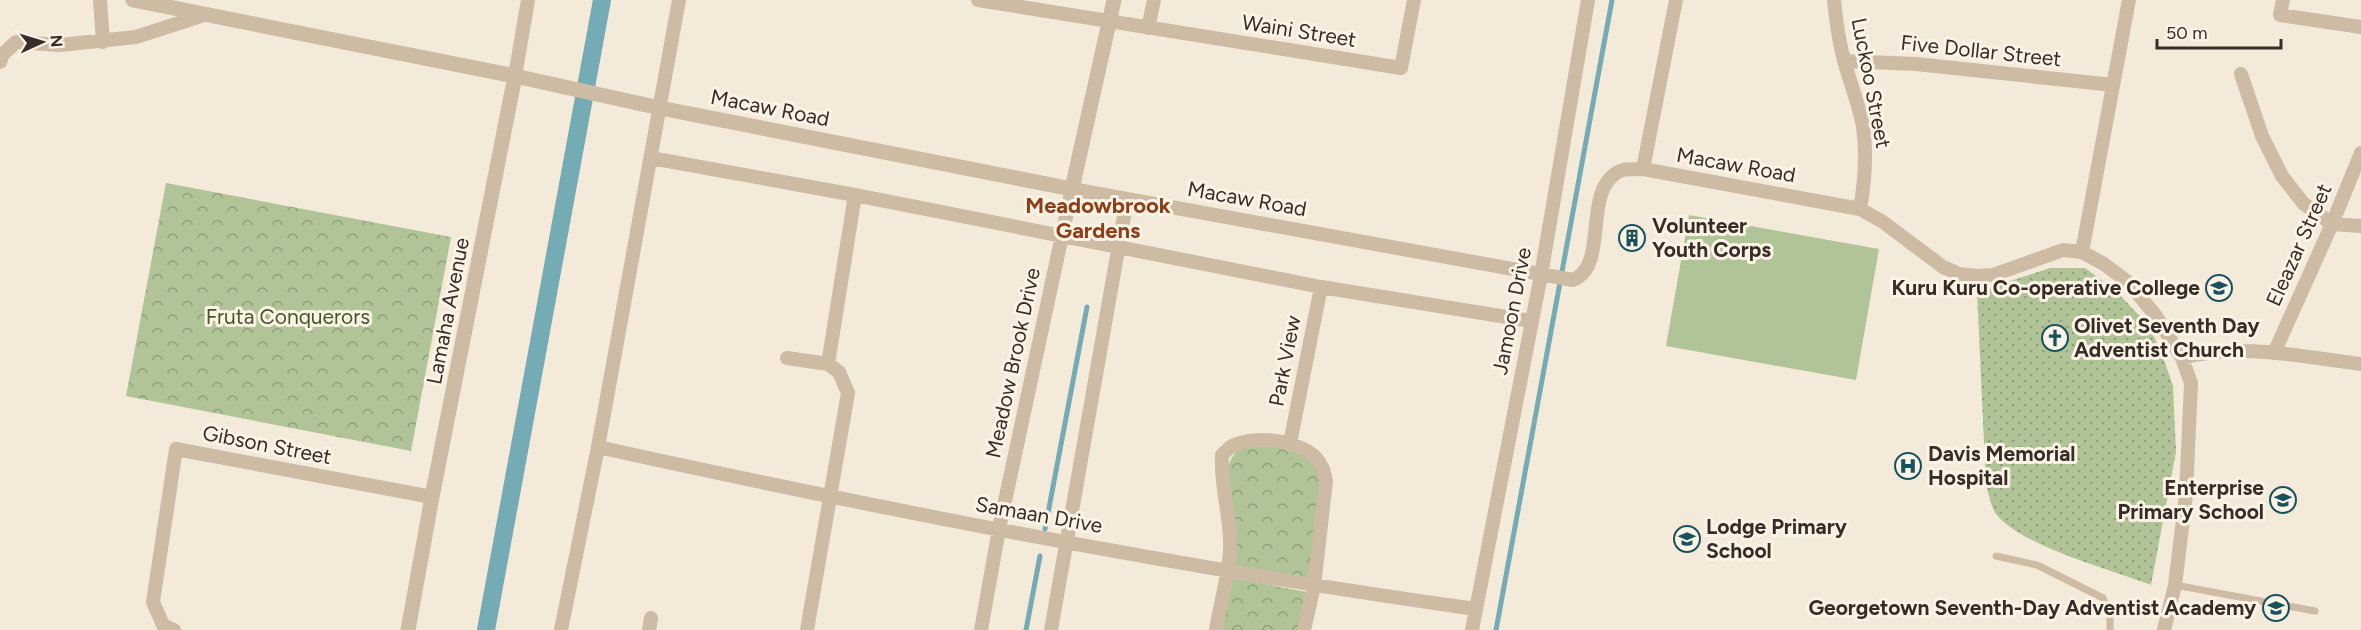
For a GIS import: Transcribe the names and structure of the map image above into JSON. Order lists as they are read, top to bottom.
{
  "streets": {
    "street": [
      "Waini Street",
      "Five Dollar Street",
      "Luckoo Street",
      "Macaw Road",
      "Eleazar Street",
      "Lamaha Avenue",
      "Jamoon Drive",
      "Park View",
      "Meadow Brook Drive",
      "Gibson Street",
      "Samaan Drive"
    ]
  },
  "crossings": [
    ["Waini Street", "Meadow Brook Drive"],
    ["Five Dollar Street", "Luckoo Street"],
    ["Luckoo Street", "Macaw Road"],
    ["Macaw Road", "Lamaha Avenue"],
    ["Macaw Road", "Jamoon Drive"],
    ["Macaw Road", "Meadow Brook Drive"],
    ["Lamaha Avenue", "Gibson Street"],
    ["Jamoon Drive", "Samaan Drive"],
    ["Meadow Brook Drive", "Samaan Drive"]
  ],
  "districts": ["Meadowbrook Gardens"],
  "parks": ["Fruta Conquerors"],
  "places": {
    "building": ["Volunteer Youth Corps"],
    "school or university": [
      "Kuru Kuru Co-operative College",
      "Enterprise Primary School",
      "Lodge Primary School",
      "Georgetown Seventh-Day Adventist Academy"
    ],
    "church": ["Olivet Seventh Day Adventist Church"],
    "hospital": ["Davis Memorial Hospital"]
  },
  "scale_bar": "50 m",
  "north": "right"
}
